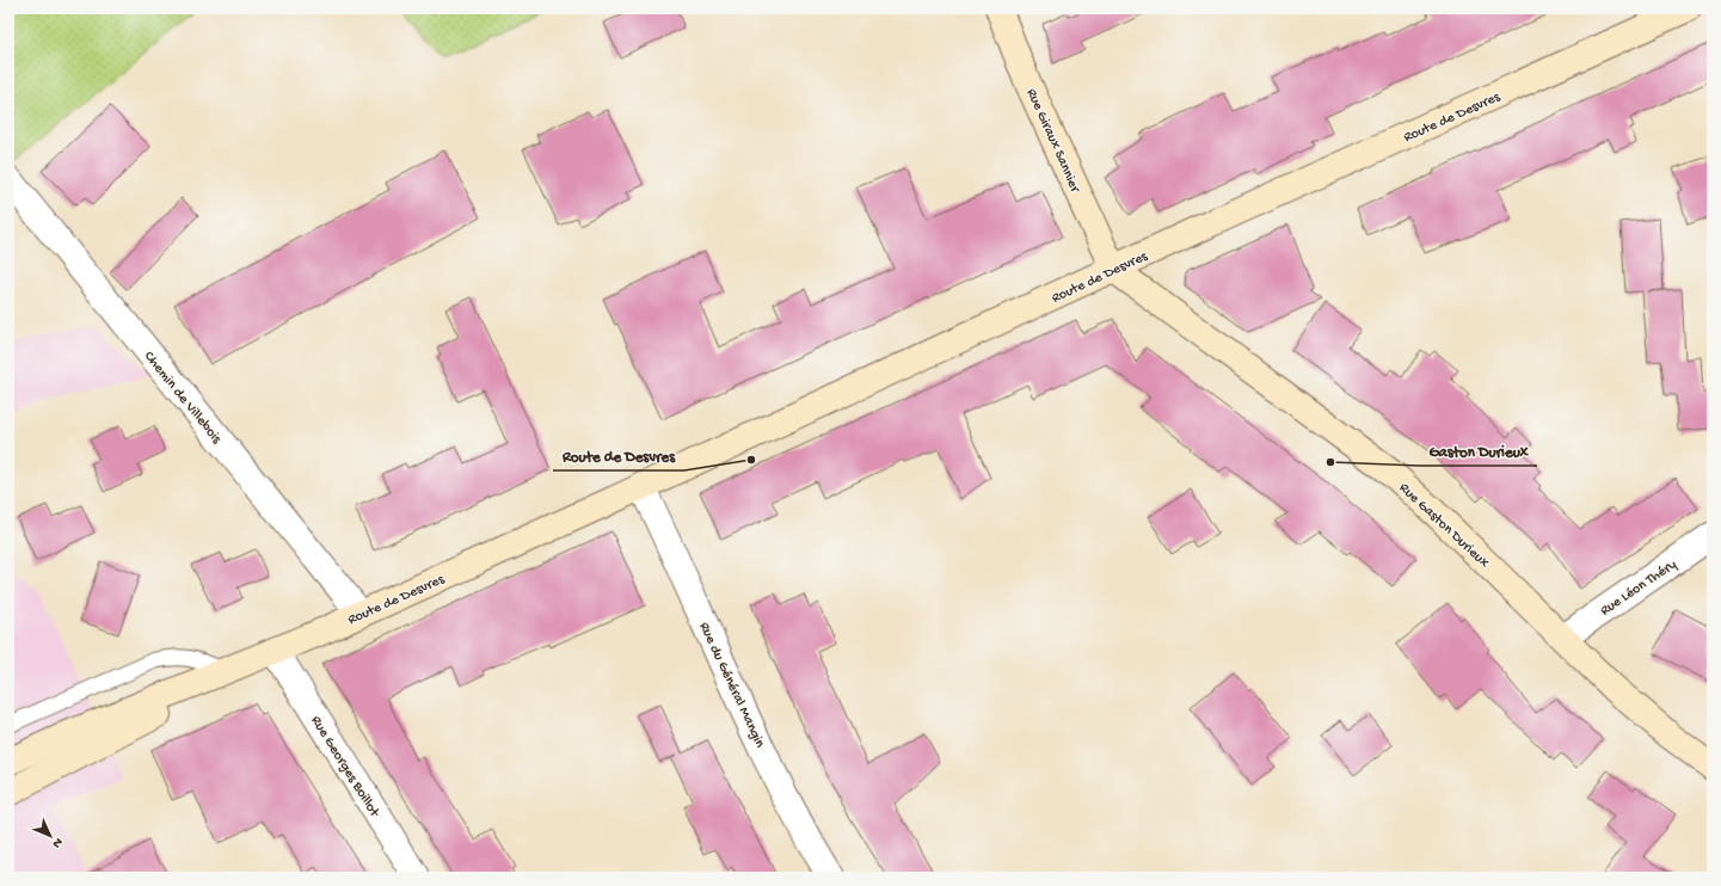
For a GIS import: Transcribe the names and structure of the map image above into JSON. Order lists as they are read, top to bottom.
{
  "streets": {
    "main road": ["Route de Desvres", "Rue Giraux Sannier", "Rue Gaston Durieux"],
    "street": [
      "Chemin de Villebois",
      "Rue Léon Théry",
      "Rue du Général Mangin",
      "Rue Georges Boillot"
    ]
  },
  "crossings": [
    ["Route de Desvres", "Rue Giraux Sannier"],
    ["Route de Desvres", "Chemin de Villebois"],
    ["Route de Desvres", "Rue Gaston Durieux"],
    ["Route de Desvres", "Rue du Général Mangin"],
    ["Route de Desvres", "Rue Georges Boillot"],
    ["Rue Giraux Sannier", "Rue Gaston Durieux"],
    ["Rue Gaston Durieux", "Rue Léon Théry"]
  ],
  "places": ["Route de Desvres", "Gaston Durieux"],
  "north": "bottom right"
}
